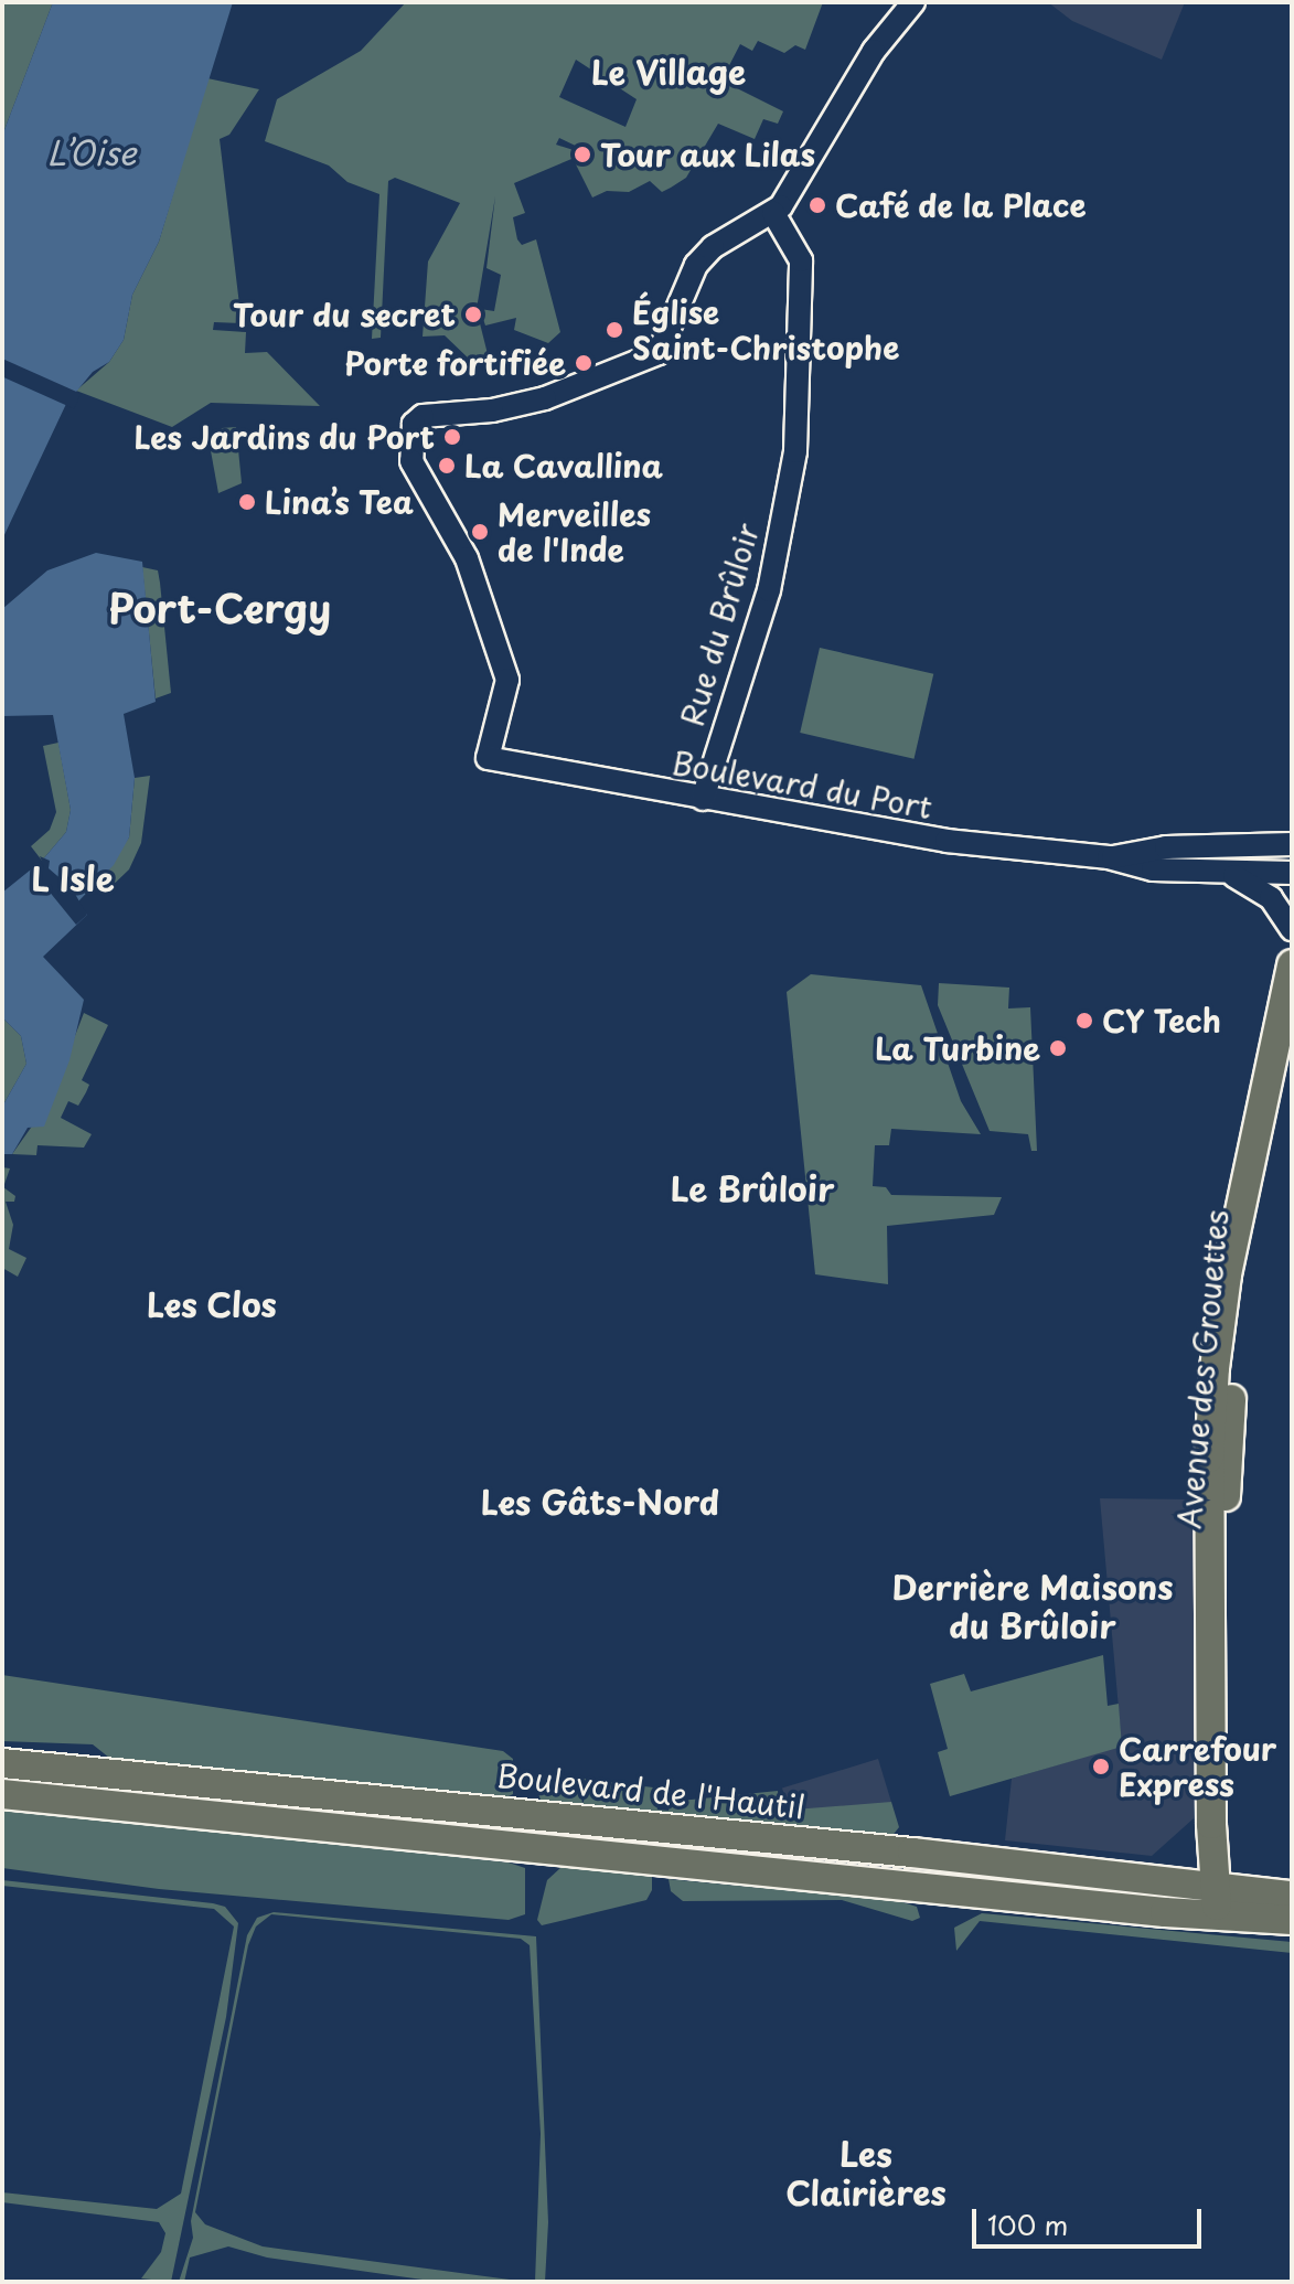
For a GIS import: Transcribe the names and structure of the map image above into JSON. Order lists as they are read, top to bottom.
{
  "streets": {
    "main road": ["Avenue des Grouettes", "Boulevard de l'Hautil"],
    "street": ["Rue du Brûloir", "Boulevard du Port"]
  },
  "crossings": [
    ["Rue du Brûloir", "Boulevard du Port"],
    ["Avenue des Grouettes", "Boulevard de l'Hautil"]
  ],
  "districts": [
    "Le Village",
    "Port-Cergy",
    "L Isle",
    "Le Brûloir",
    "Les Clos",
    "Les Gâts-Nord",
    "Derrière Maisons du Brûloir",
    "Les Clairières"
  ],
  "water": ["L’Oise"],
  "places": [
    "Tour aux Lilas",
    "Café de la Place",
    "Tour du secret",
    "Église Saint-Christophe",
    "Porte fortifiée",
    "Les Jardins du Port",
    "La Cavallina",
    "Lina’s Tea",
    "Merveilles de l'Inde",
    "CY Tech",
    "La Turbine",
    "Carrefour Express"
  ],
  "scale_bar": "100 m"
}
